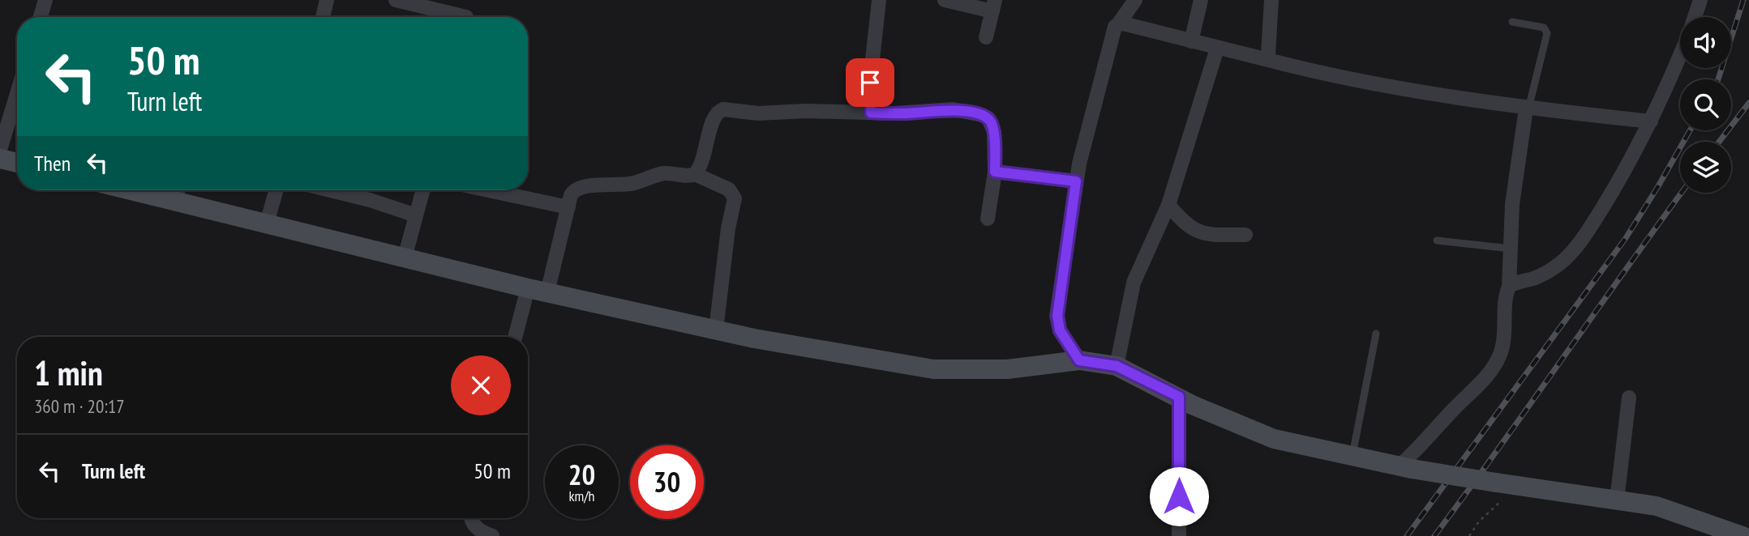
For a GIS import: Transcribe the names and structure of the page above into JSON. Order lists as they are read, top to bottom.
{
  "page": {
    "turn": ["50 m", "Turn left"],
    "then": "Then",
    "heading": ["1 min", "360 m · 20:17"],
    "list": [
      {
        "name": "Turn left",
        "value": "50 m"
      }
    ],
    "speed": "20 km/h",
    "limit": "30"
  }
}
